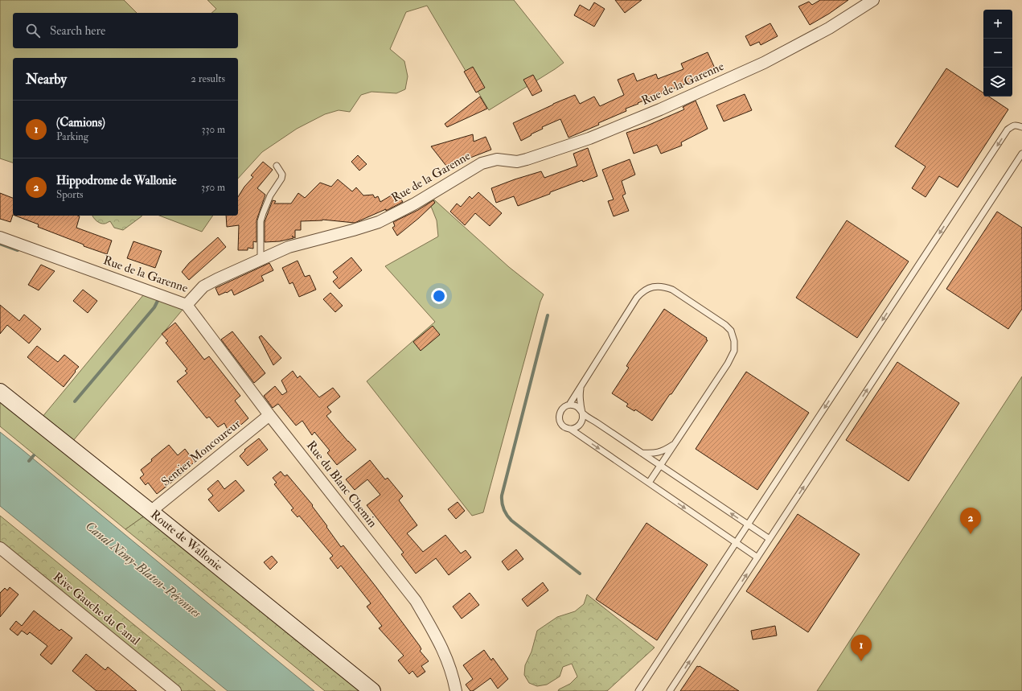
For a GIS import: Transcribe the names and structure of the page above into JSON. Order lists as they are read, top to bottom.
{
  "streets": {
    "main road": ["Route de Wallonie"],
    "street": [
      "Rue de la Garenne",
      "Sentier Moncoureur",
      "Rue du Blanc Chemin",
      "Rive Gauche du Canal"
    ]
  },
  "crossings": [
    ["Rue de la Garenne", "Rue du Blanc Chemin"],
    ["Sentier Moncoureur", "Rue du Blanc Chemin"],
    ["Sentier Moncoureur", "Route de Wallonie"]
  ],
  "water": ["Canal Nimy-Blaton-Péronnes"],
  "page": {
    "map_buttons": ["+", "−"],
    "search": "Search here",
    "heading": ["Nearby", "2 results"],
    "list": [
      {
        "mark": "1",
        "name": "(Camions)",
        "note": "Parking",
        "value": "330 m"
      },
      {
        "mark": "2",
        "name": "Hippodrome de Wallonie",
        "note": "Sports",
        "value": "350 m"
      }
    ],
    "pins": ["2", "1"]
  }
}
